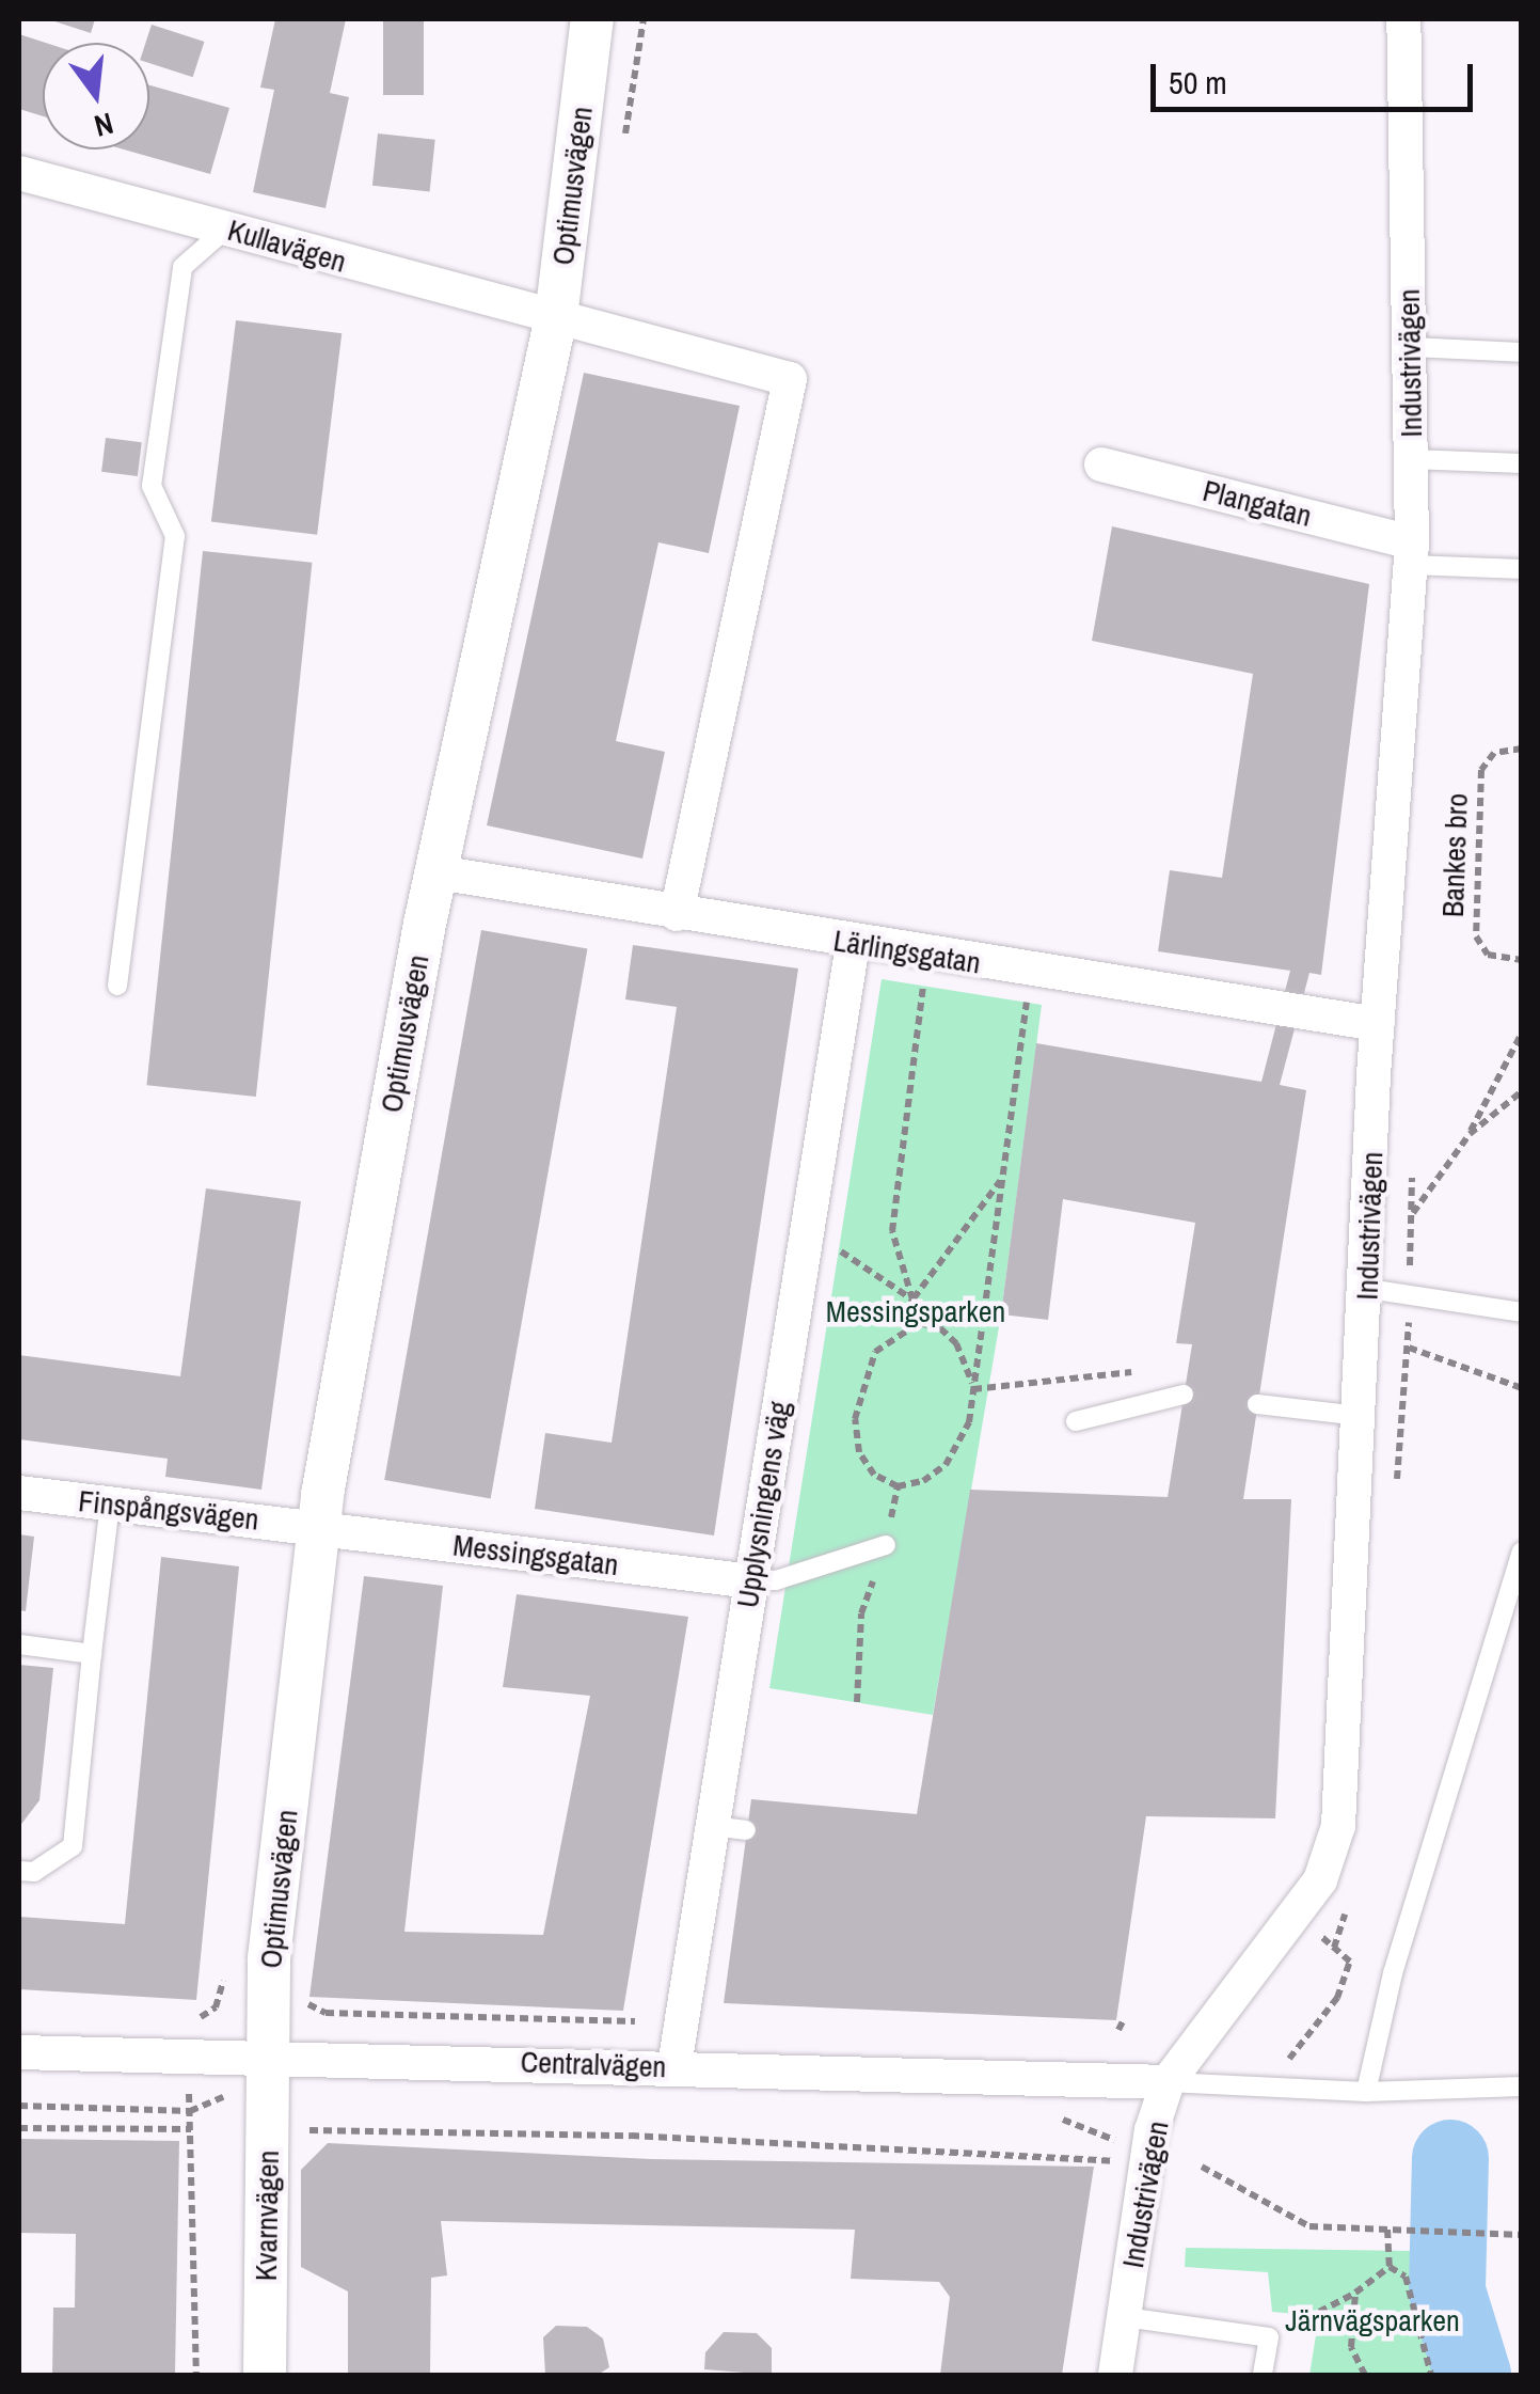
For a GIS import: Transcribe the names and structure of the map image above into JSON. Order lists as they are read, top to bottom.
{
  "streets": {
    "street": [
      "Optimusvägen",
      "Kullavägen",
      "Industrivägen",
      "Plangatan",
      "Lärlingsgatan",
      "Upplysningens väg",
      "Finspångsvägen",
      "Messingsgatan",
      "Centralvägen",
      "Kvarnvägen"
    ],
    "path": ["Bankes bro"]
  },
  "crossings": [
    ["Optimusvägen", "Kullavägen"],
    ["Optimusvägen", "Lärlingsgatan"],
    ["Optimusvägen", "Finspångsvägen"],
    ["Optimusvägen", "Messingsgatan"],
    ["Optimusvägen", "Centralvägen"],
    ["Optimusvägen", "Kvarnvägen"],
    ["Industrivägen", "Plangatan"],
    ["Industrivägen", "Lärlingsgatan"],
    ["Industrivägen", "Centralvägen"],
    ["Lärlingsgatan", "Upplysningens väg"],
    ["Upplysningens väg", "Messingsgatan"],
    ["Upplysningens väg", "Centralvägen"],
    ["Finspångsvägen", "Messingsgatan"],
    ["Centralvägen", "Kvarnvägen"]
  ],
  "parks": ["Messingsparken", "Järnvägsparken"],
  "scale_bar": "50 m",
  "north": "bottom"
}
